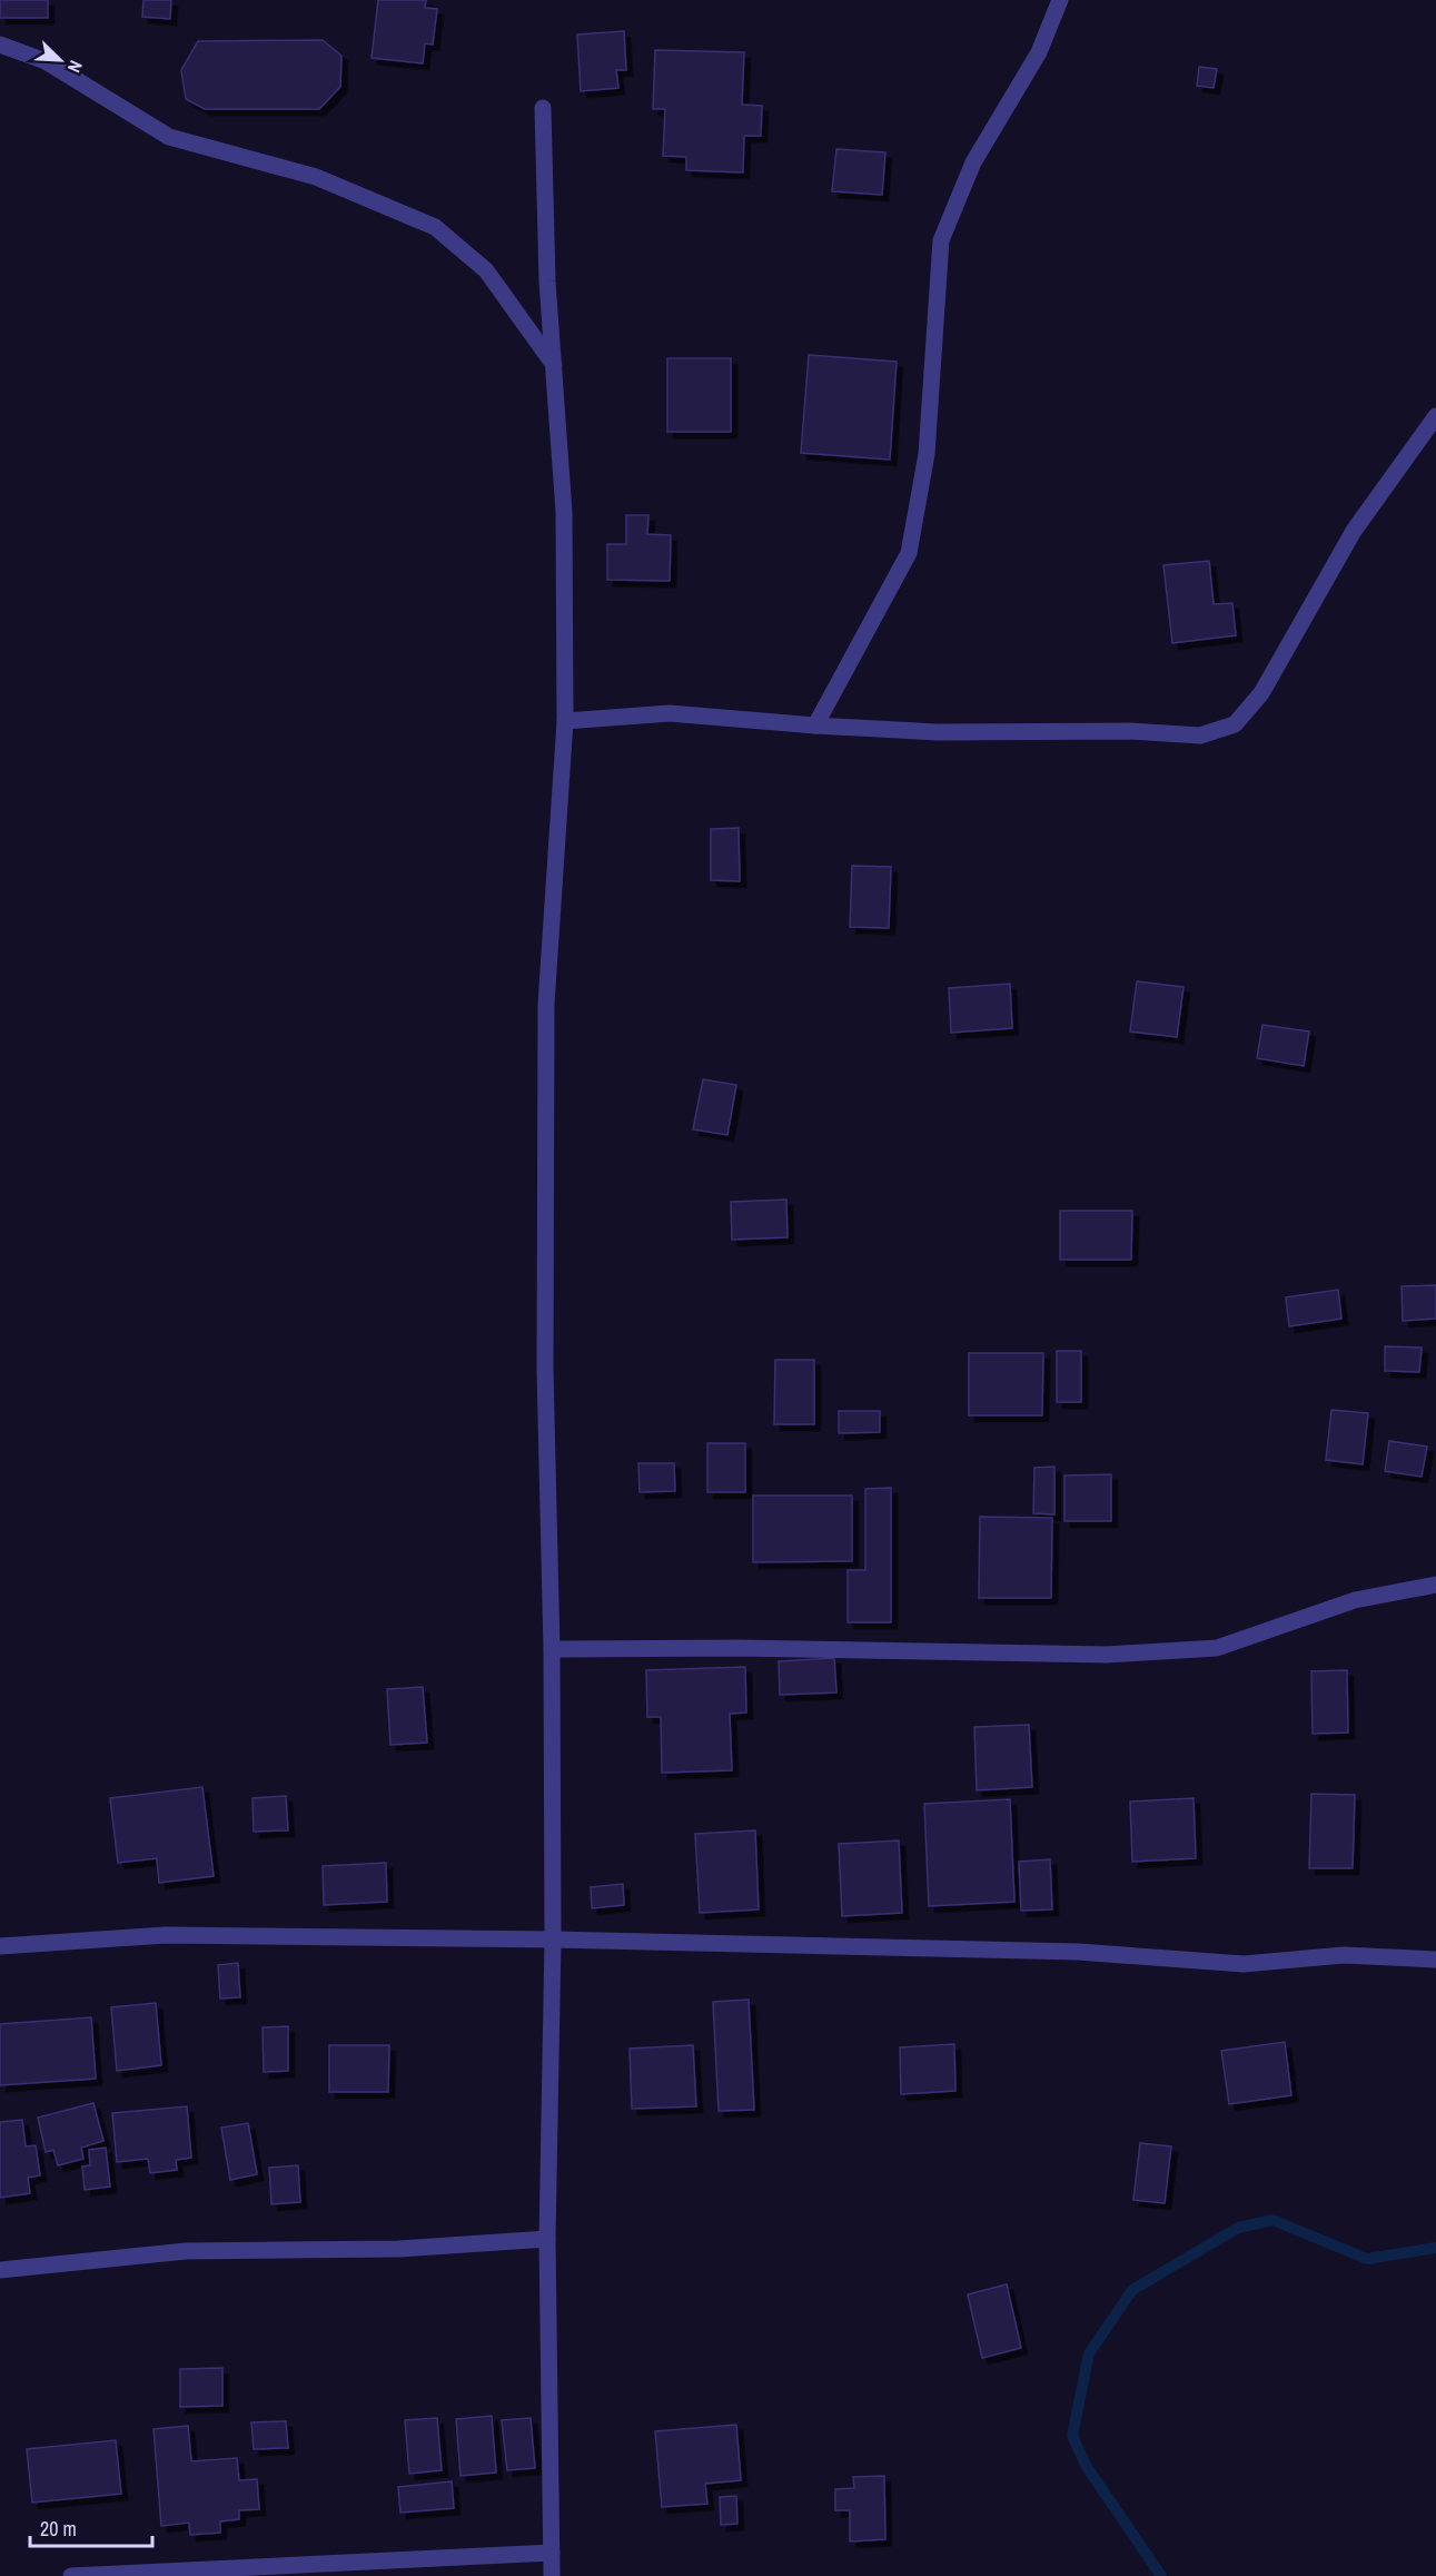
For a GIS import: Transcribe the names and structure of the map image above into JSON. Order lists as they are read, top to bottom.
{
  "scale_bar": "20 m",
  "north": "bottom right"
}
